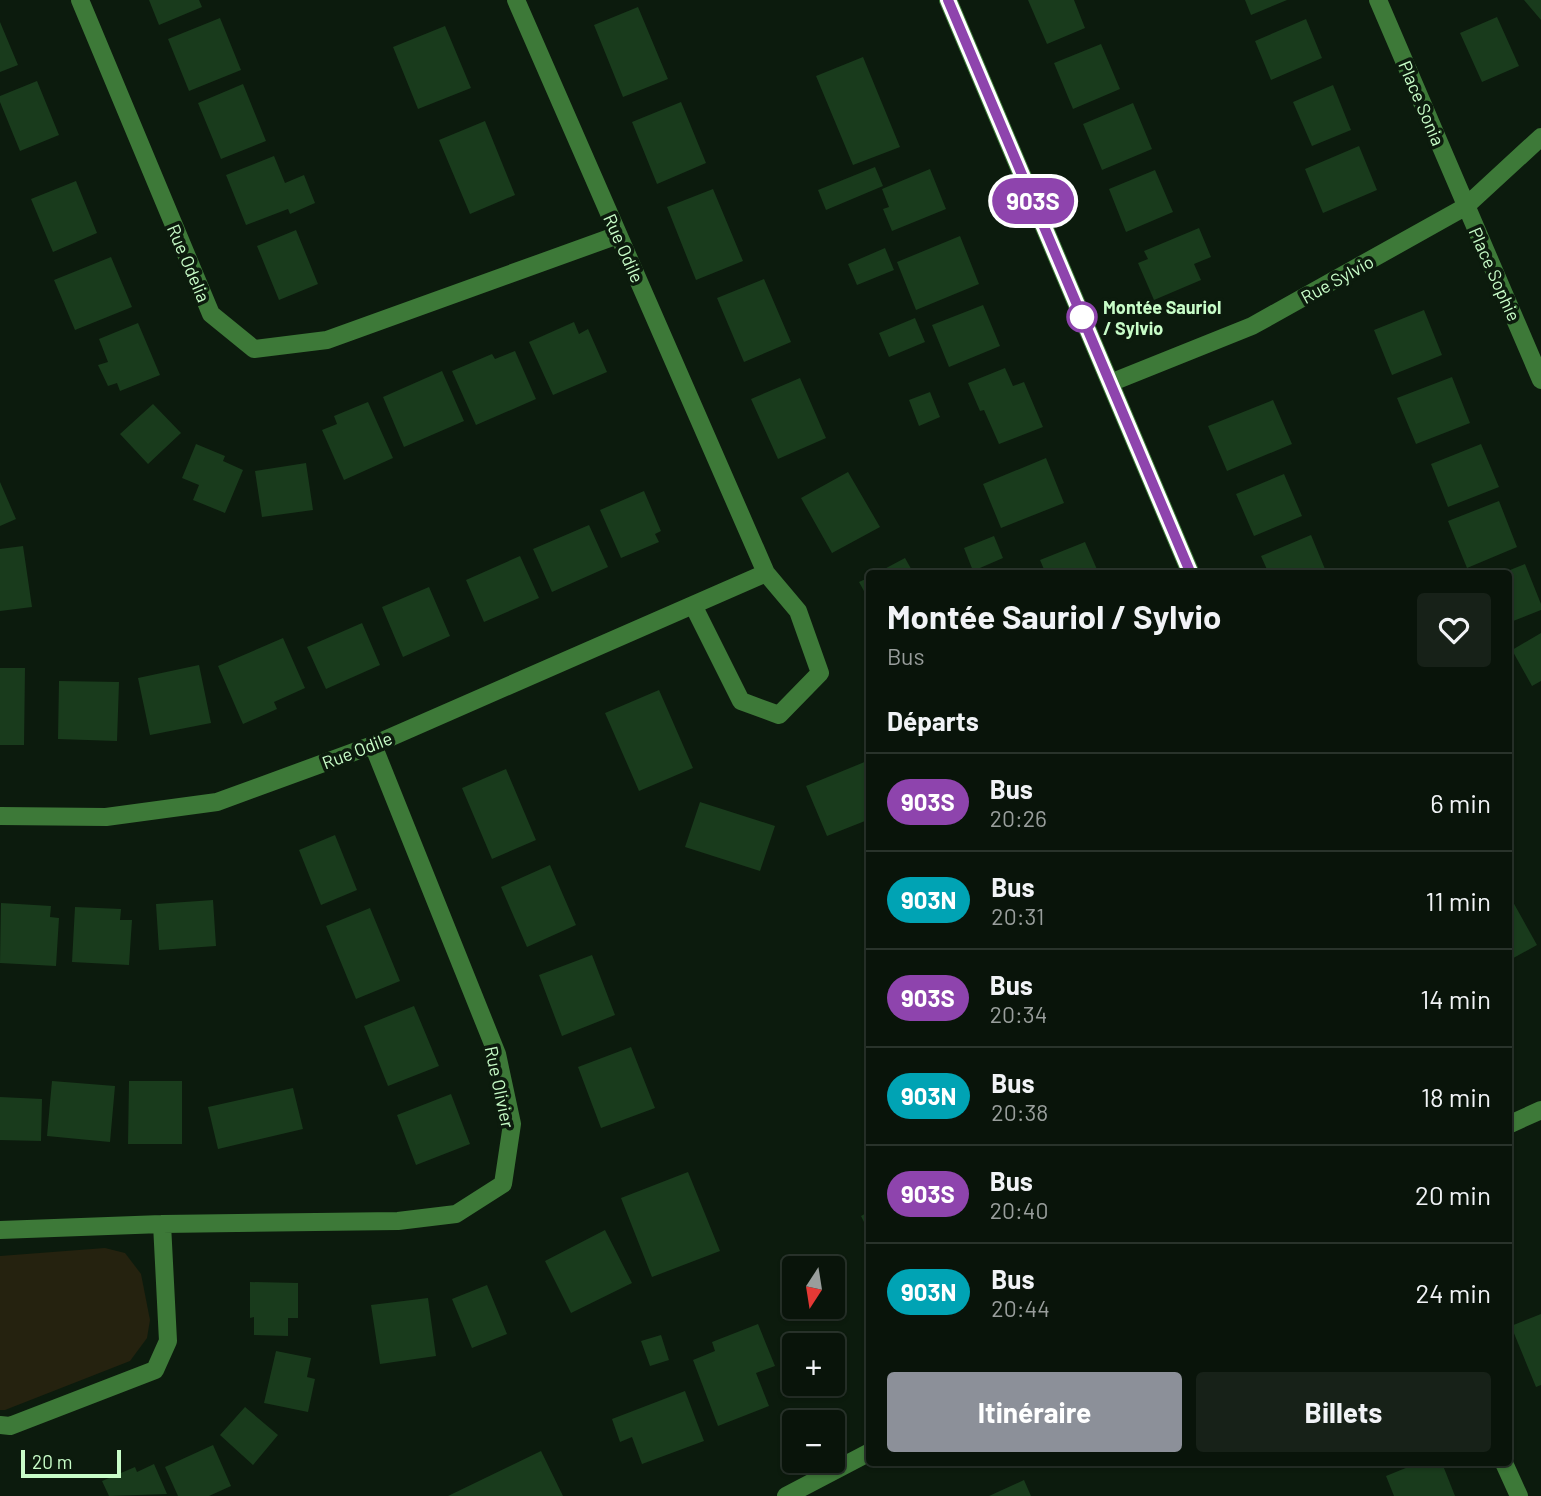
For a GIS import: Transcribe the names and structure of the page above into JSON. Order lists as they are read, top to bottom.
{
  "streets": {
    "street": [
      "Place Sonia",
      "Rue Odile",
      "Rue Odelia",
      "Place Sophie",
      "Rue Sylvio",
      "Rue Olivier"
    ]
  },
  "crossings": [
    ["Place Sonia", "Place Sophie"],
    ["Place Sonia", "Rue Sylvio"],
    ["Rue Odile", "Rue Odelia"],
    ["Rue Odile", "Rue Olivier"],
    ["Place Sophie", "Rue Sylvio"]
  ],
  "places": ["Montée Sauriol / Sylvio"],
  "lines": ["bus line 903S"],
  "scale_bar": "20 m",
  "north": "bottom",
  "page": {
    "on_map": "903S",
    "heading": [
      ["Montée Sauriol / Sylvio", "Bus"],
      "Départs"
    ],
    "list": [
      {
        "mark": "903S",
        "name": "Bus",
        "note": "20:26",
        "value": "6 min"
      },
      {
        "mark": "903N",
        "name": "Bus",
        "note": "20:31",
        "value": "11 min"
      },
      {
        "mark": "903S",
        "name": "Bus",
        "note": "20:34",
        "value": "14 min"
      },
      {
        "mark": "903N",
        "name": "Bus",
        "note": "20:38",
        "value": "18 min"
      },
      {
        "mark": "903S",
        "name": "Bus",
        "note": "20:40",
        "value": "20 min"
      },
      {
        "mark": "903N",
        "name": "Bus",
        "note": "20:44",
        "value": "24 min"
      }
    ],
    "map_buttons": ["+", "−"],
    "buttons": ["Itinéraire", "Billets"],
    "scale": "20 m"
  }
}
